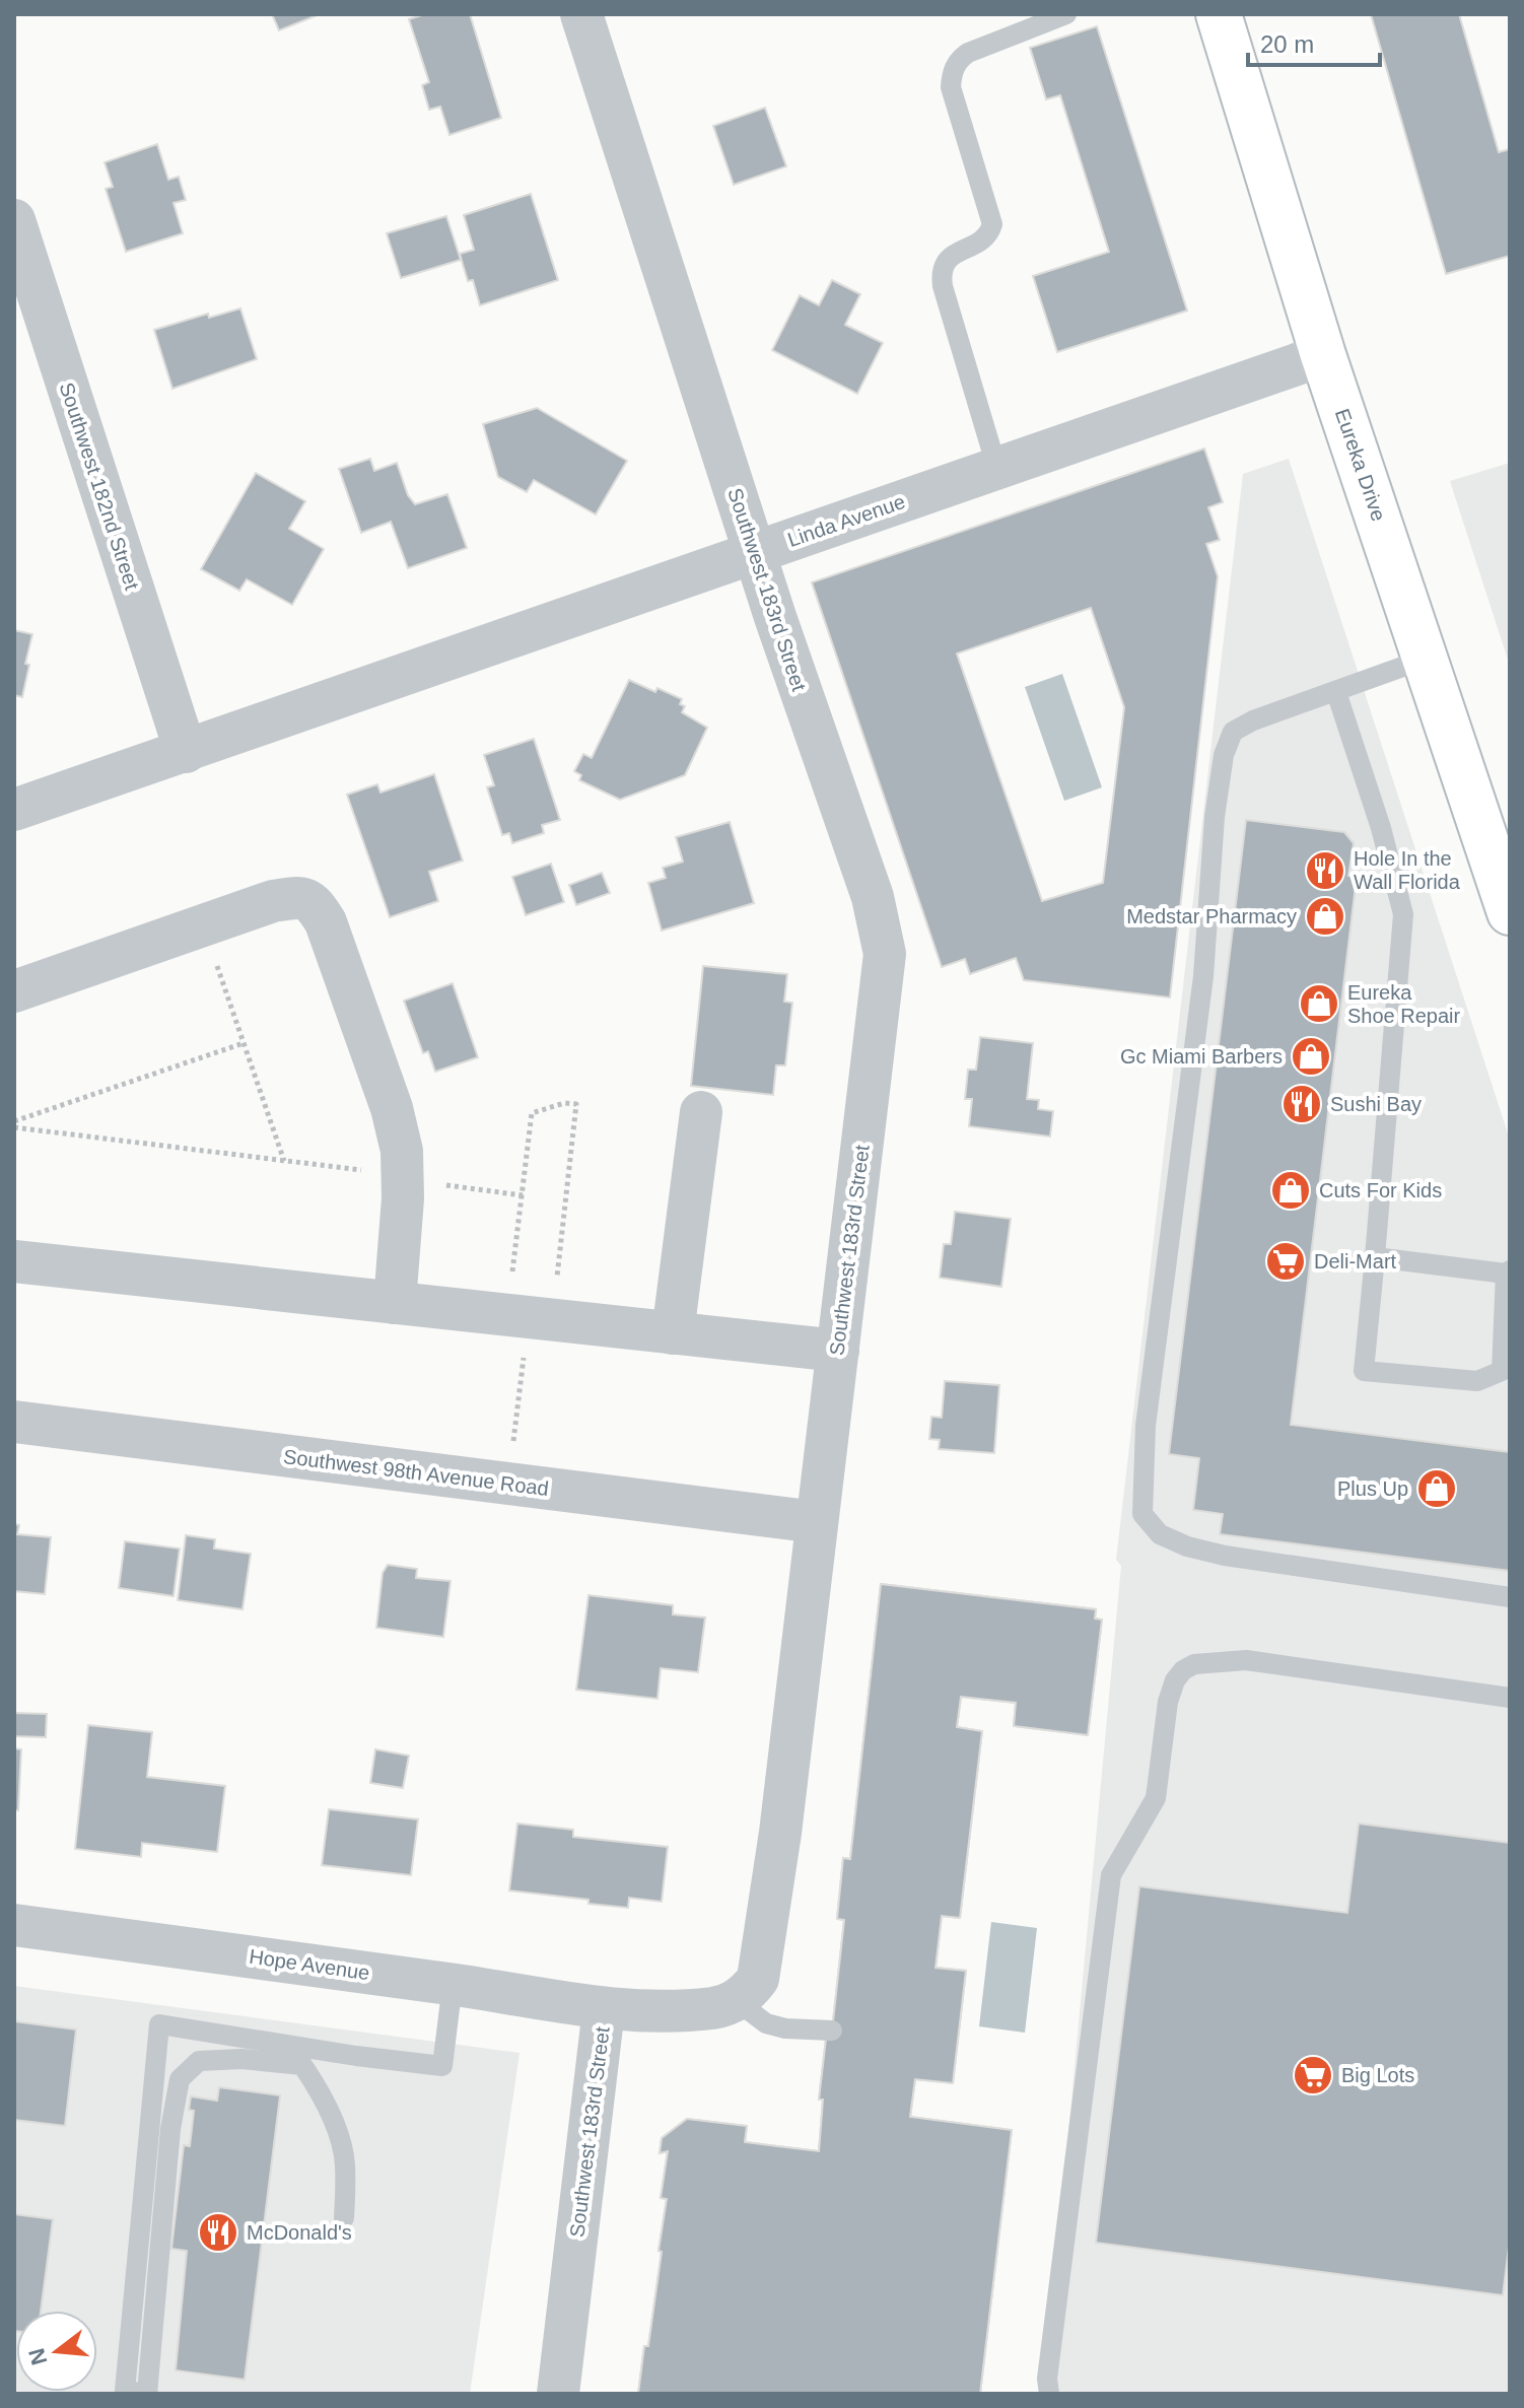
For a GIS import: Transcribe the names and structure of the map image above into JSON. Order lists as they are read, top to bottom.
{
  "streets": {
    "main road": ["Eureka Drive"],
    "street": [
      "Southwest 182nd Street",
      "Linda Avenue",
      "Southwest 183rd Street",
      "Southwest 98th Avenue Road",
      "Hope Avenue"
    ]
  },
  "crossings": [
    ["Eureka Drive", "Linda Avenue"],
    ["Southwest 182nd Street", "Linda Avenue"],
    ["Linda Avenue", "Southwest 183rd Street"],
    ["Southwest 183rd Street", "Southwest 98th Avenue Road"],
    ["Southwest 183rd Street", "Hope Avenue"]
  ],
  "places": {
    "restaurant": ["Hole In the Wall Florida", "Sushi Bay", "McDonald's"],
    "shop": [
      "Medstar Pharmacy",
      "Eureka Shoe Repair",
      "Gc Miami Barbers",
      "Cuts For Kids",
      "Plus Up"
    ],
    "supermarket": ["Deli-Mart", "Big Lots"]
  },
  "scale_bar": "20 m",
  "north": "left"
}
